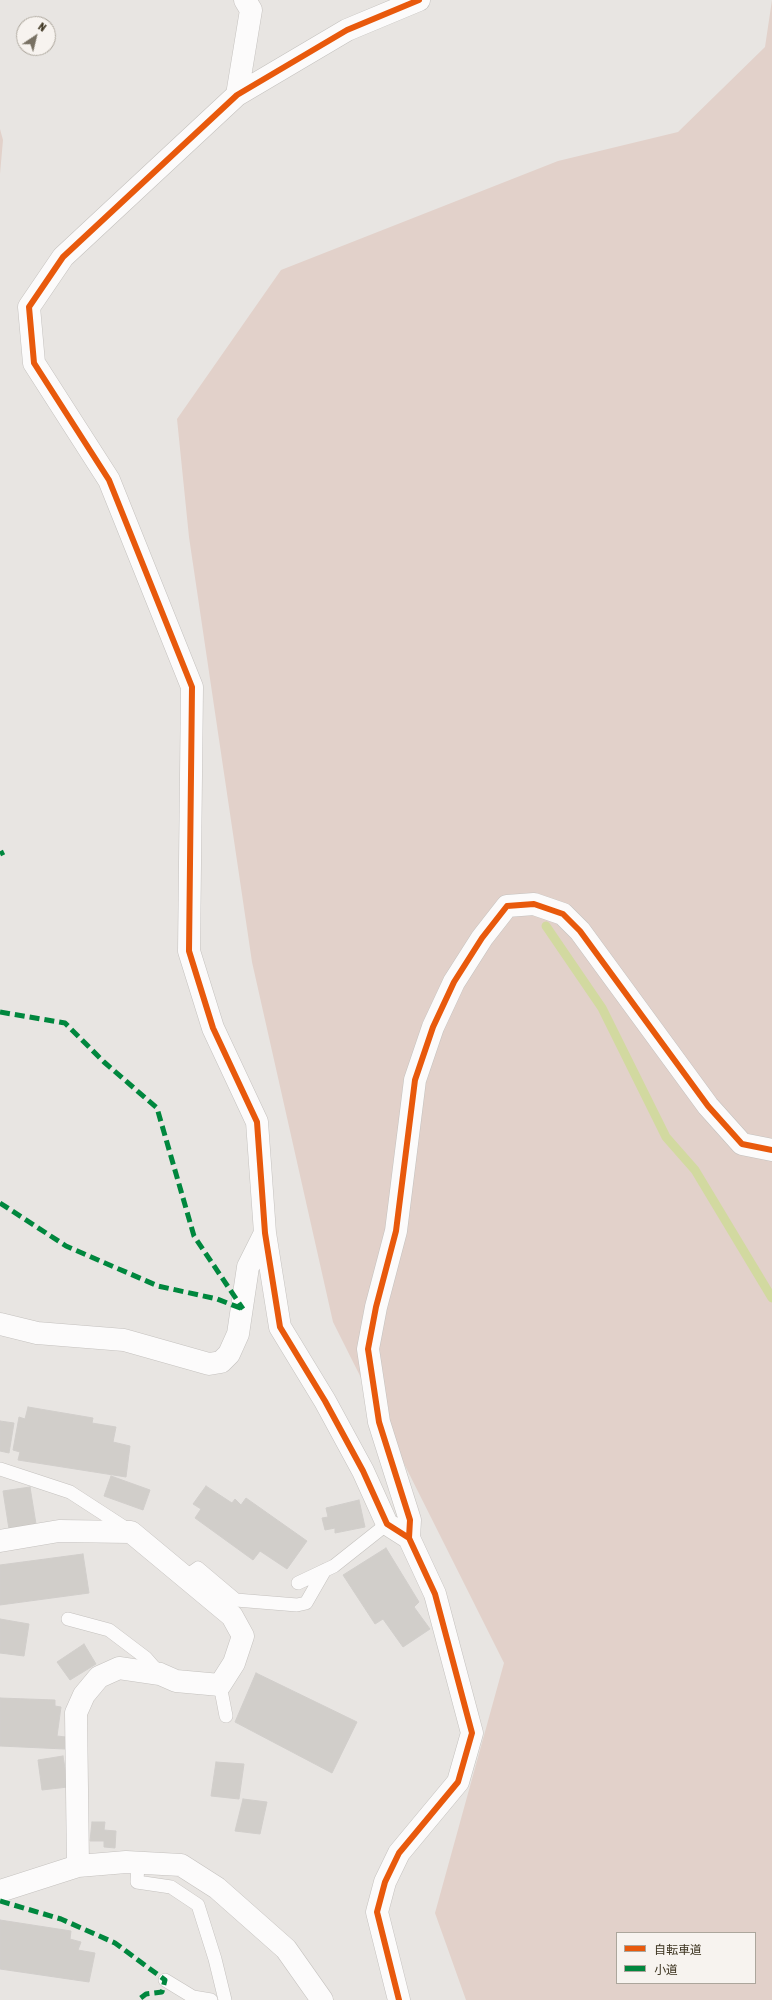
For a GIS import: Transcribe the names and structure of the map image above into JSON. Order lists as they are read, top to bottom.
{
  "legend": ["自転車道", "小道"],
  "north": "top right"
}
